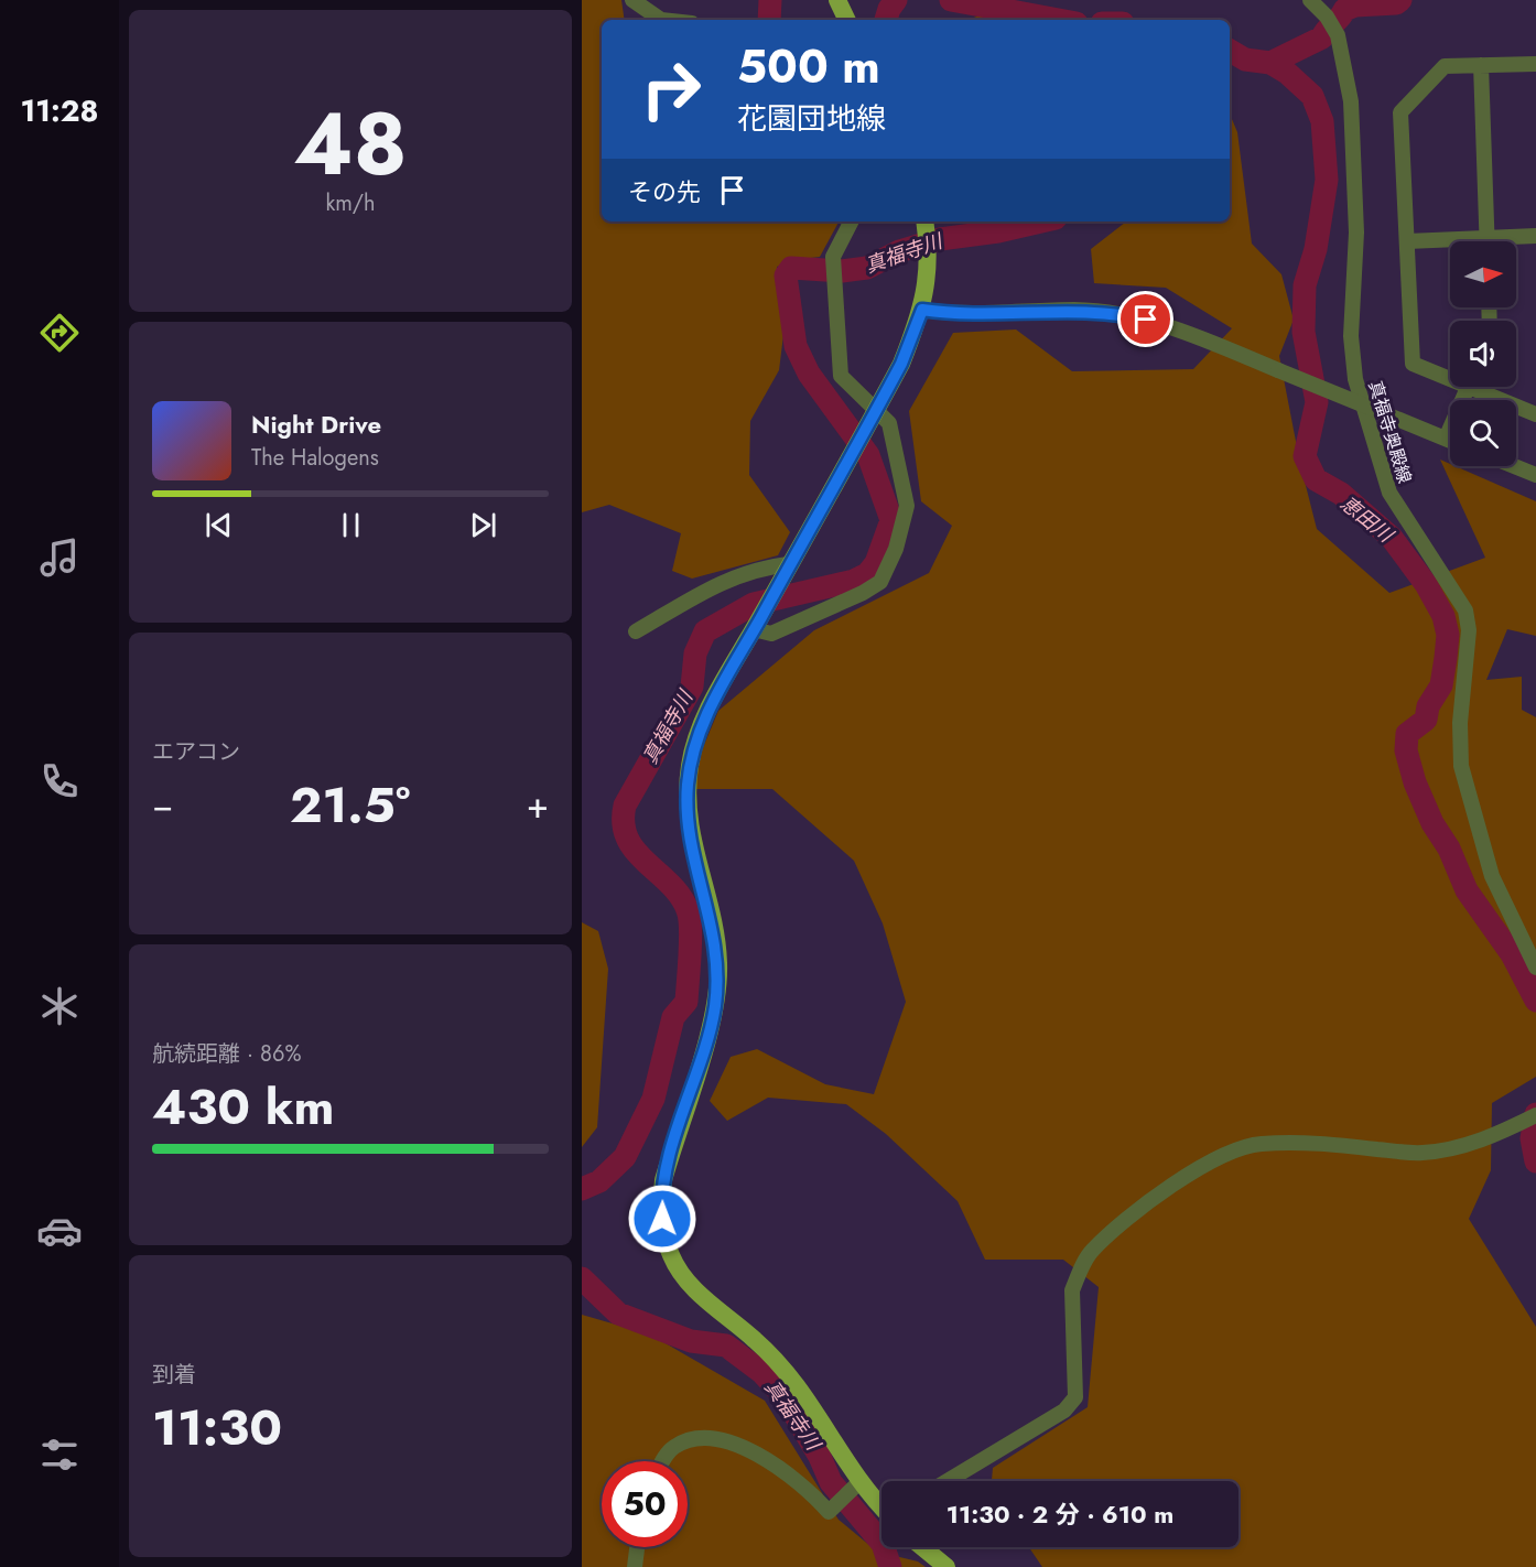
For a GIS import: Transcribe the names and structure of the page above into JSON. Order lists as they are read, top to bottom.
{
  "streets": {
    "street": ["真福寺奥殿線"]
  },
  "water": ["真福寺川", "恵田川"],
  "north": "right",
  "page": {
    "tabs": "11:28",
    "tile": [
      ["48", "km/h"],
      "エアコン",
      ["航続距離 · 86%", "430 km"],
      ["到着", "11:30"]
    ],
    "turn": ["500 m", "花園団地線"],
    "then": "その先",
    "song": ["Night Drive", "The Halogens"],
    "heat": ["−", "21.5°", "+"],
    "limit": "50",
    "trip": "11:30 · 2 分 · 610 m"
  }
}
